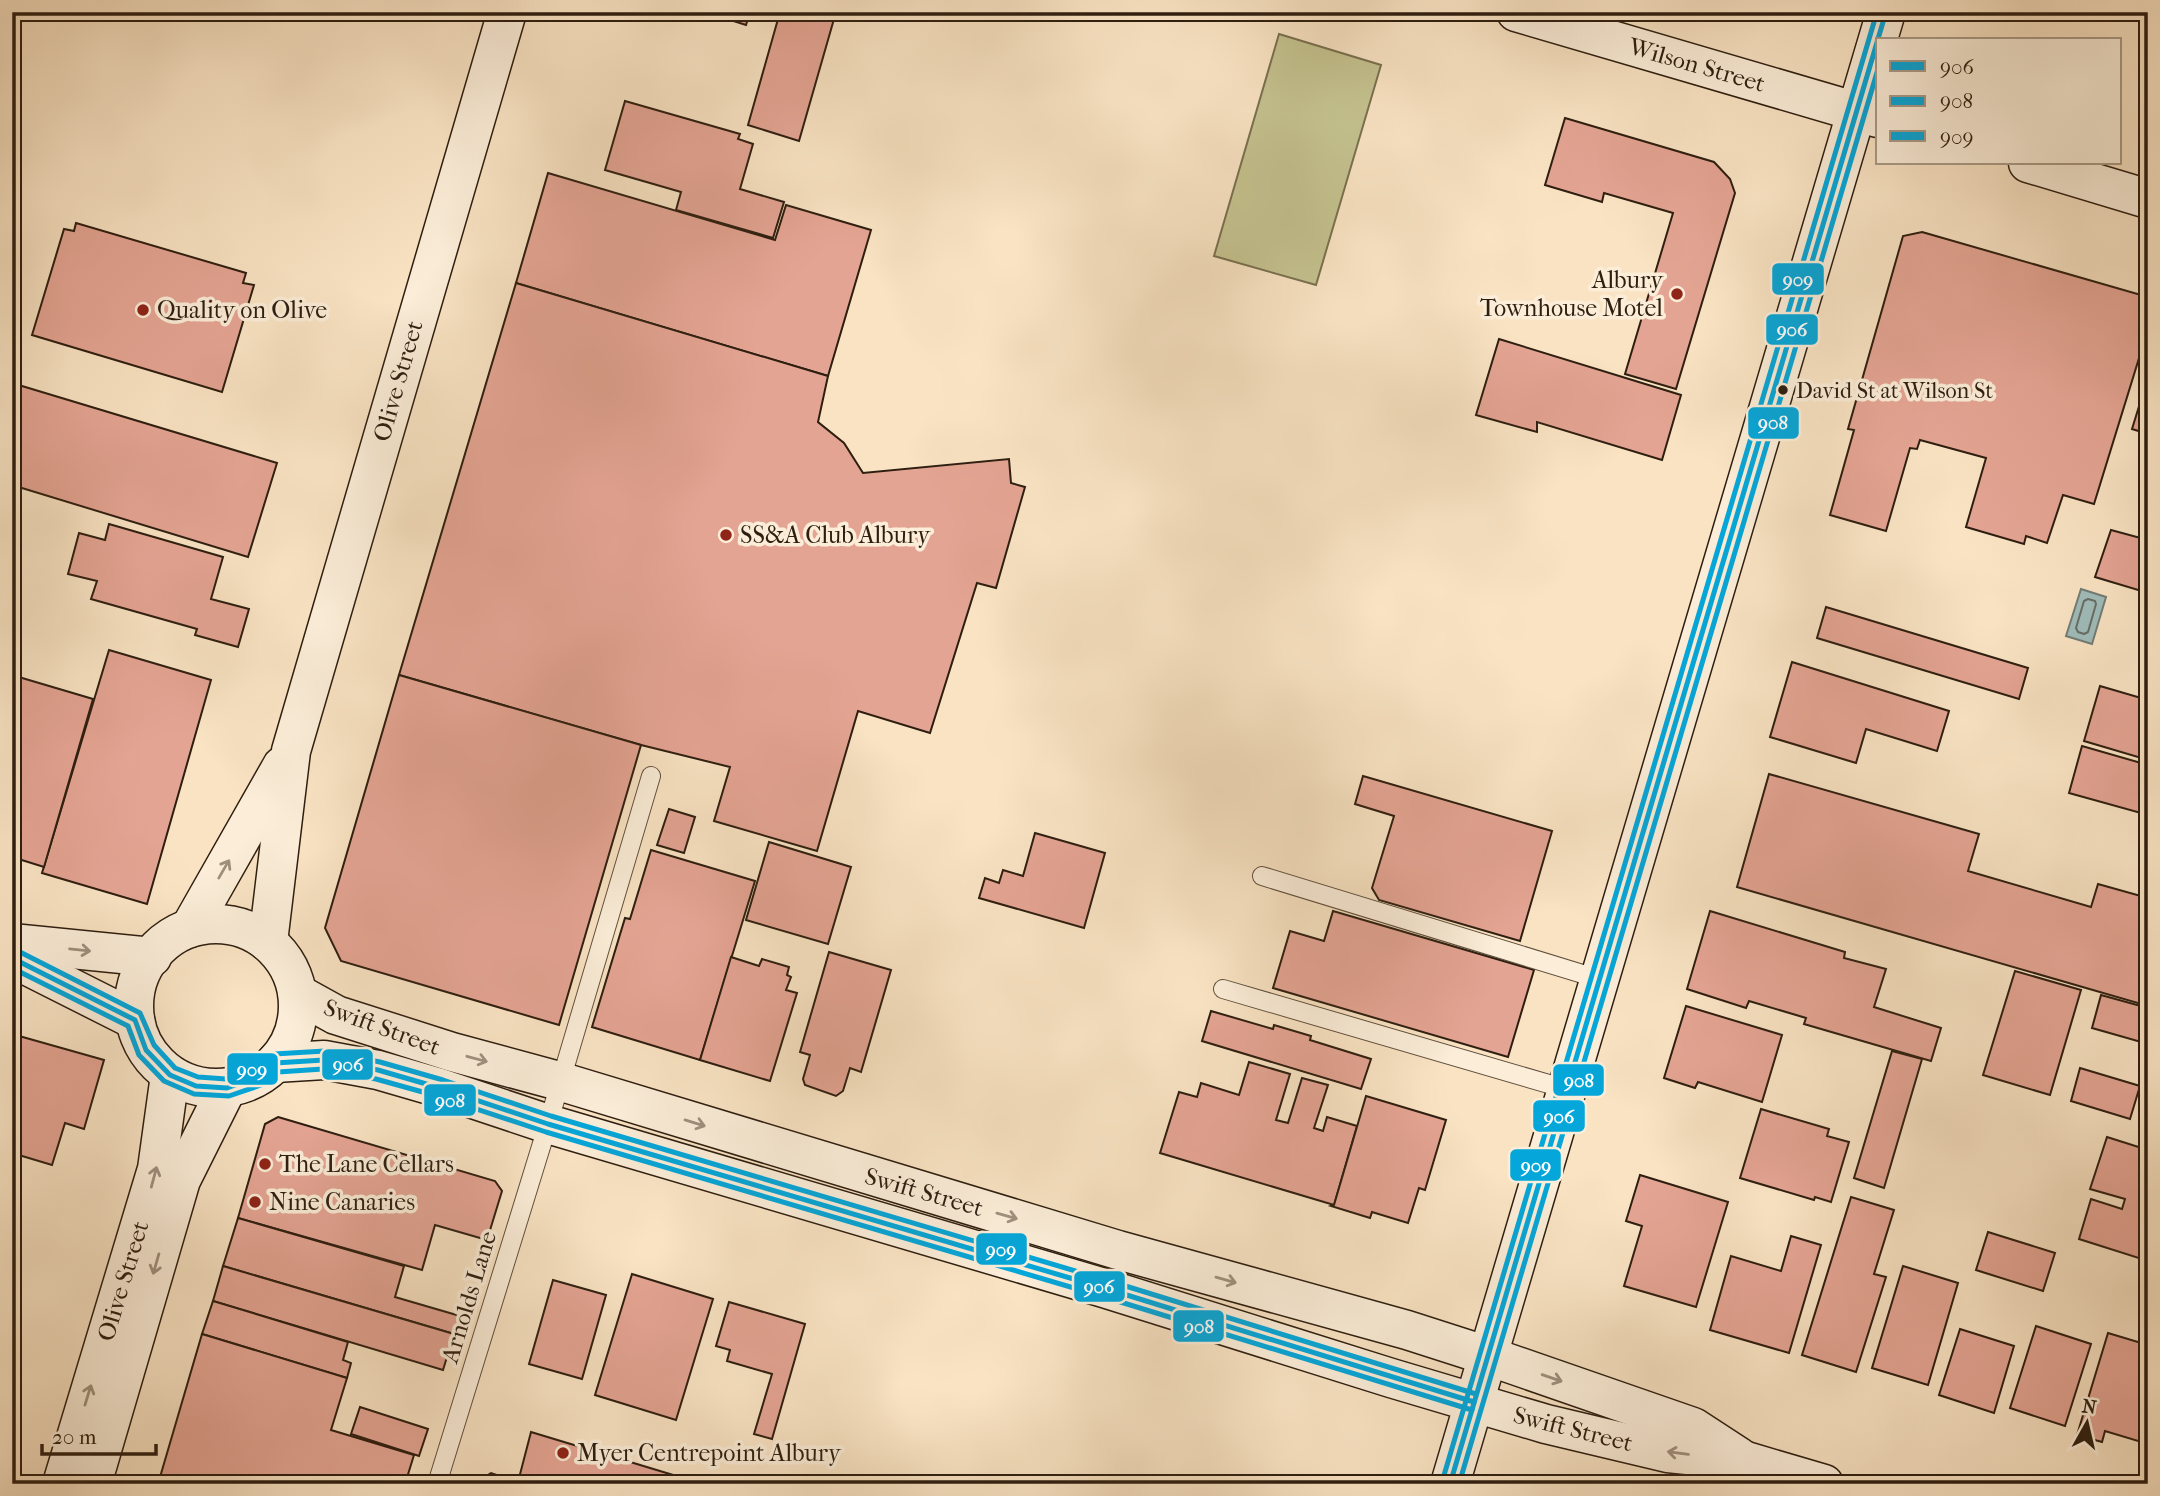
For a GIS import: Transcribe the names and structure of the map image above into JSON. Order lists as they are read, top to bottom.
{
  "streets": {
    "street": ["Wilson Street", "Olive Street", "Swift Street"],
    "lane": ["Arnolds Lane"]
  },
  "crossings": [
    ["Olive Street", "Swift Street"],
    ["Swift Street", "Arnolds Lane"]
  ],
  "places": [
    "Albury Townhouse Motel",
    "Quality on Olive",
    "David St at Wilson St",
    "SS&A Club Albury",
    "The Lane Cellars",
    "Nine Canaries",
    "Myer Centrepoint Albury"
  ],
  "lines": ["transit line 906", "transit line 909", "transit line 908"],
  "legend": ["906", "908", "909"],
  "scale_bar": "20 m",
  "north": "top"
}
